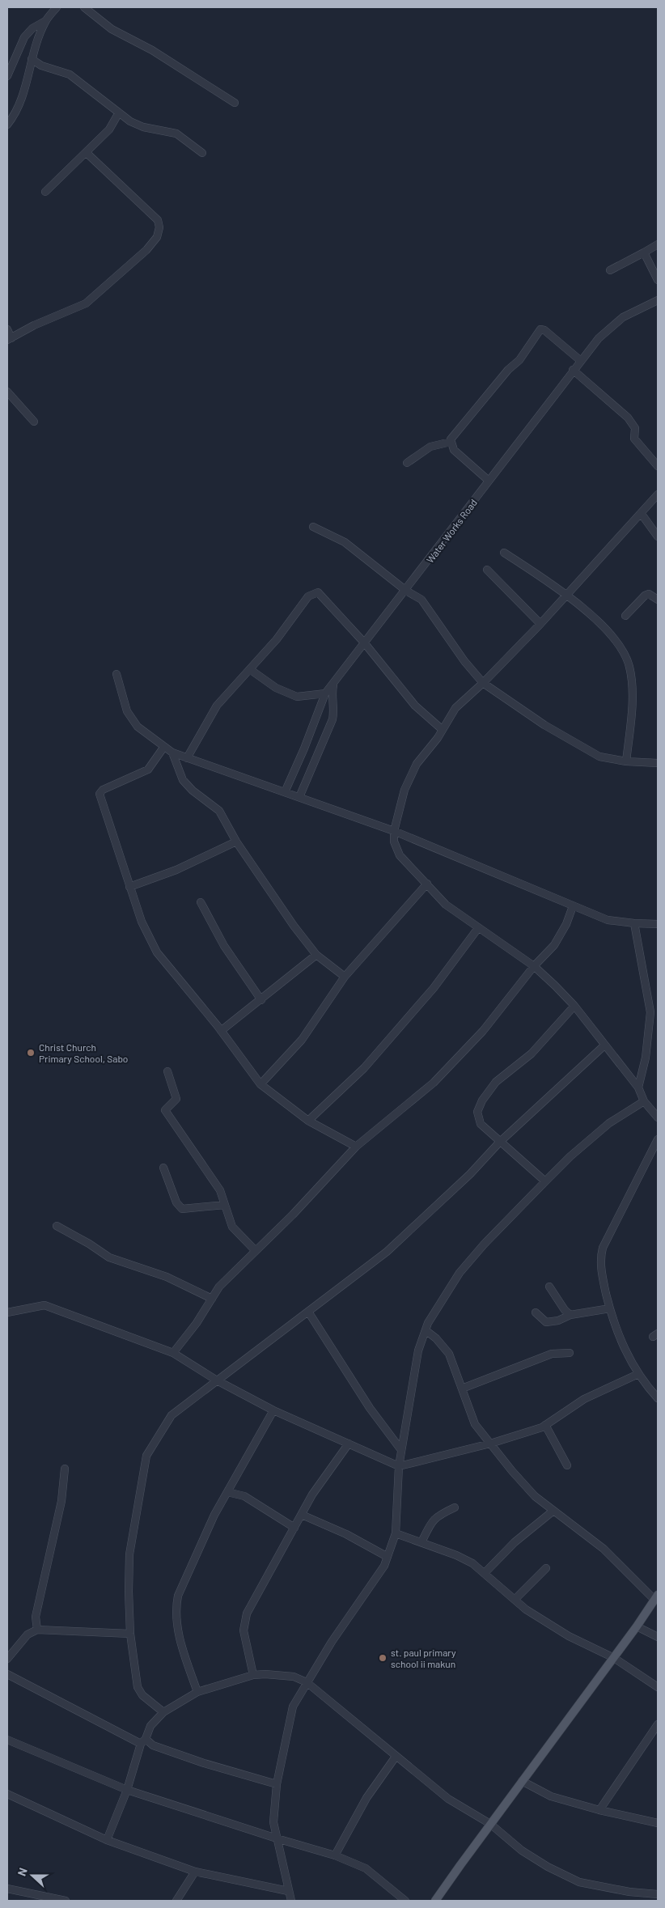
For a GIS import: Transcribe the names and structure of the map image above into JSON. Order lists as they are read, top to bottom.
{
  "streets": {
    "street": ["Water Works Road"]
  },
  "places": ["Christ Church Primary School, Sabo", "st. paul primary school ii makun"],
  "north": "left"
}
